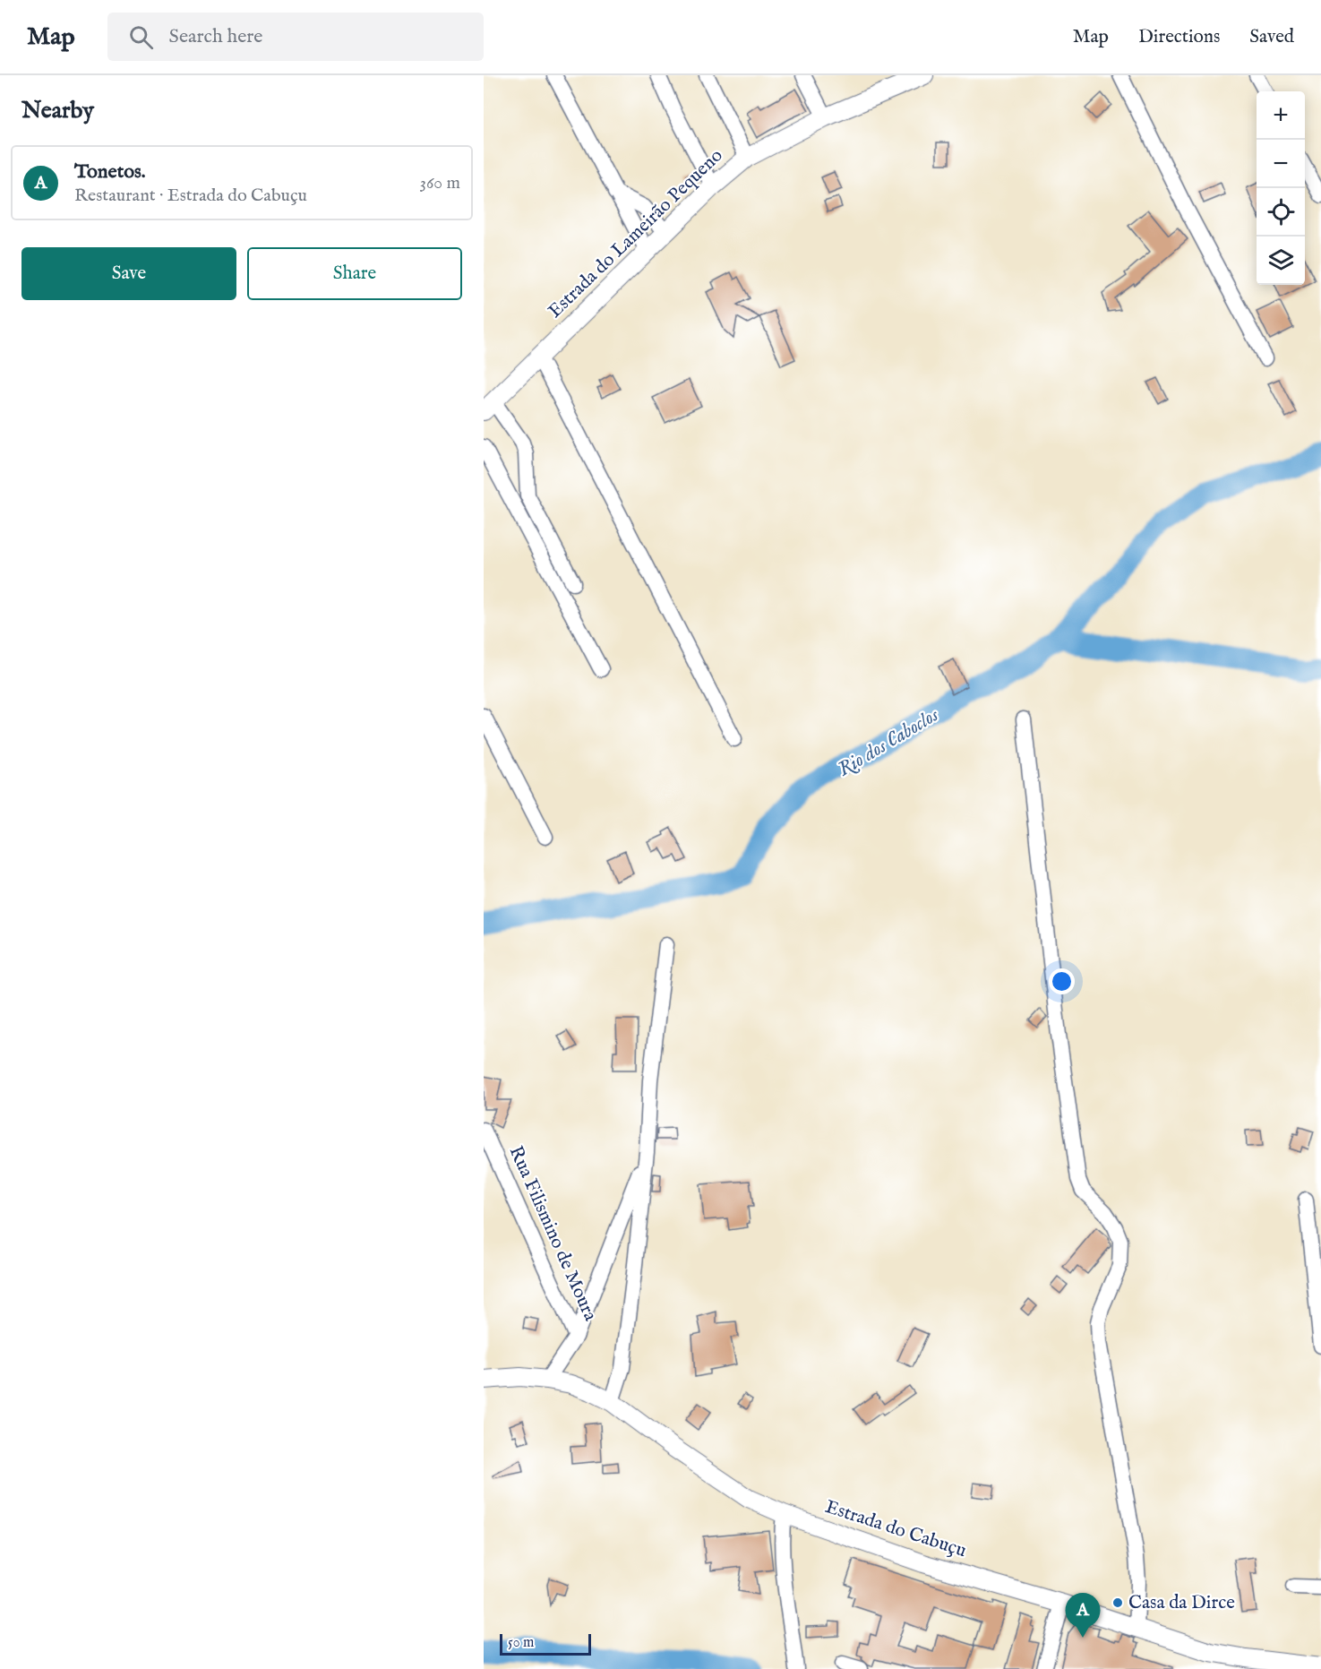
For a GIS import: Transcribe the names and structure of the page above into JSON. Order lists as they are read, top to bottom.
{
  "streets": {
    "street": ["Estrada do Lameirão Pequeno", "Rua Filismino de Moura", "Estrada do Cabuçu"]
  },
  "crossings": [
    ["Rua Filismino de Moura", "Estrada do Cabuçu"]
  ],
  "water": ["Rio dos Caboclos"],
  "places": ["Casa da Dirce"],
  "scale_bar": "50 m",
  "page": {
    "header": "Map",
    "search": "Search here",
    "nav": ["Map", "Directions", "Saved"],
    "heading": "Nearby",
    "map_buttons": ["+", "−"],
    "list": [
      {
        "mark": "A",
        "name": "Tonetos.",
        "note": "Restaurant · Estrada do Cabuçu",
        "value": "360 m"
      }
    ],
    "buttons": ["Save", "Share"],
    "pins": "A",
    "scale": "50 m"
  }
}
